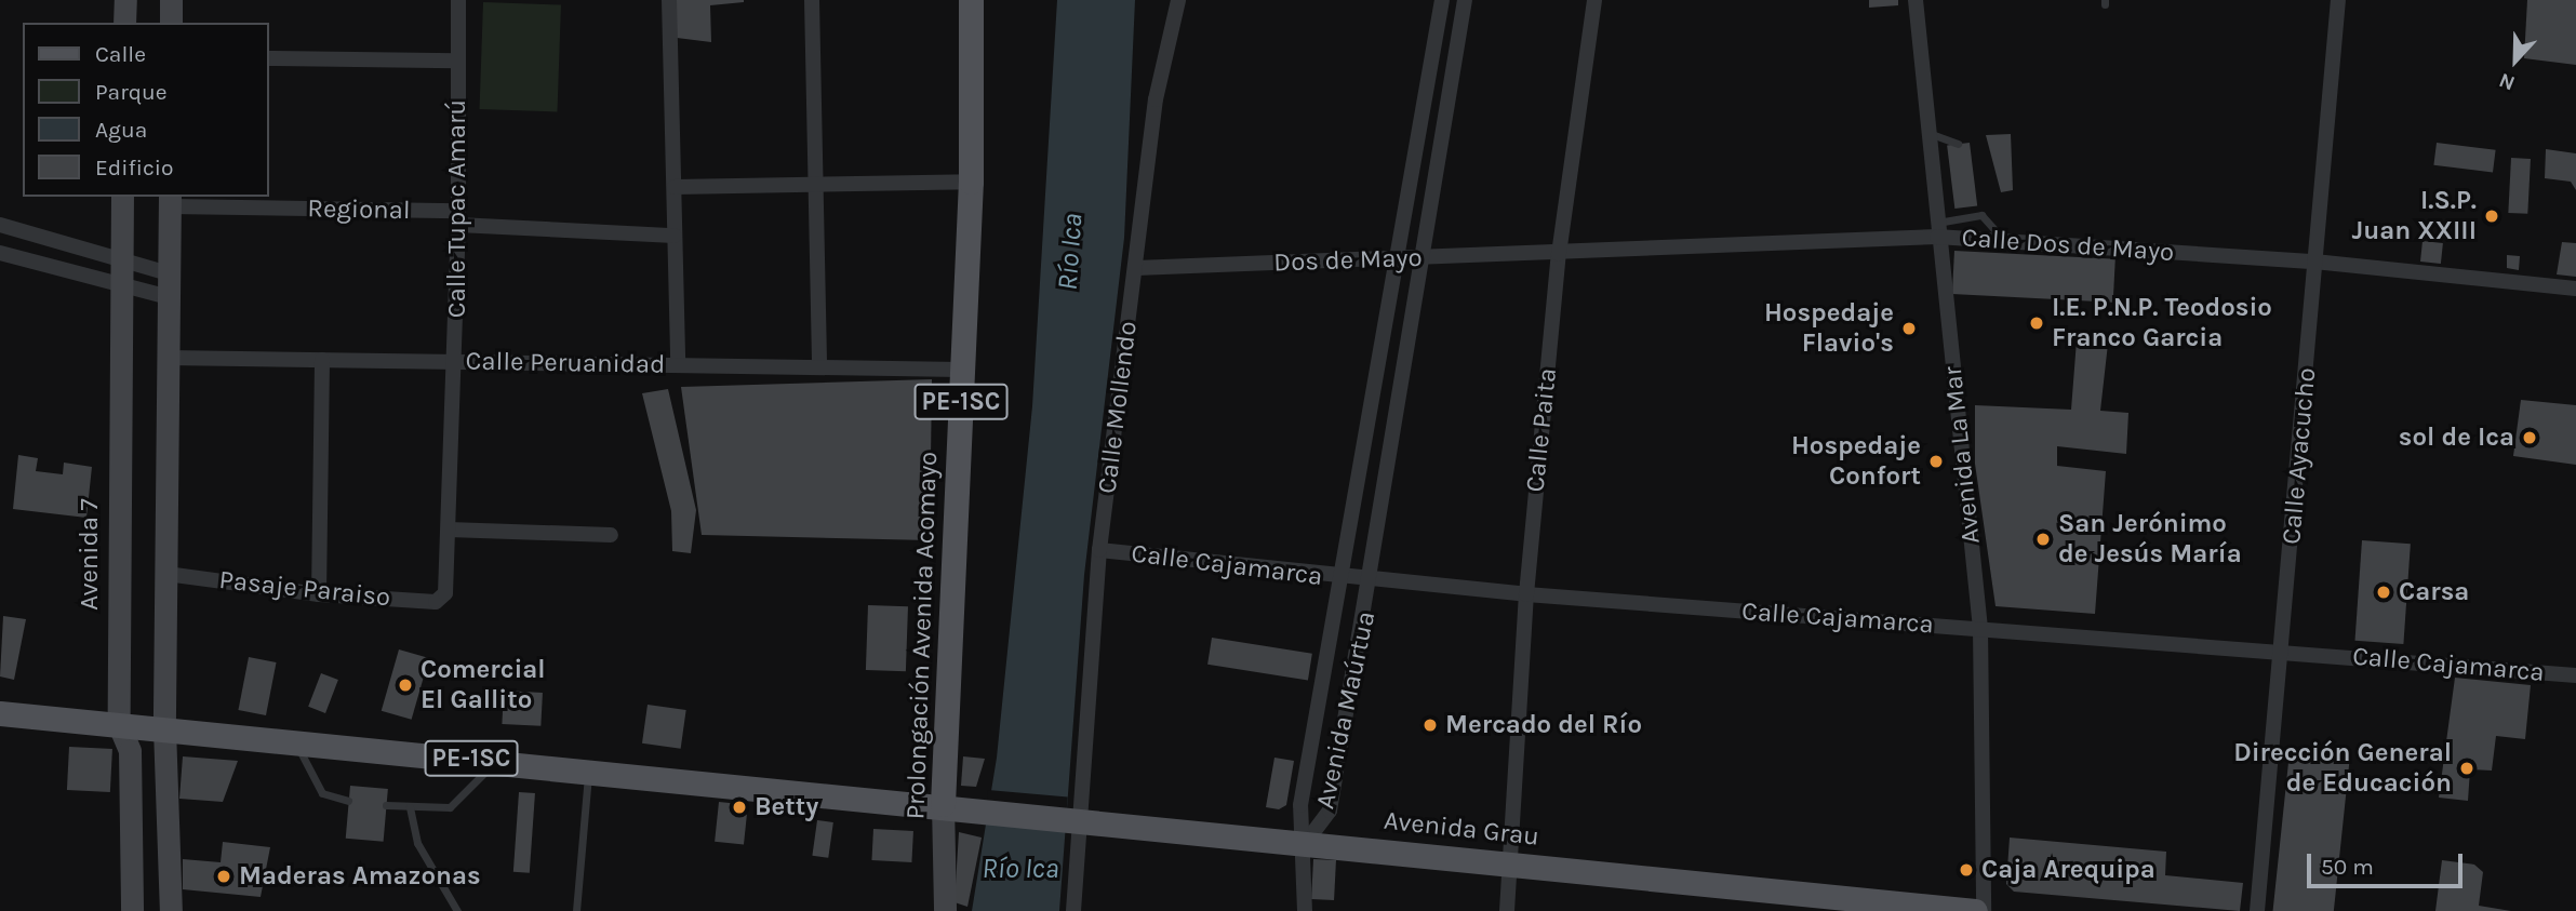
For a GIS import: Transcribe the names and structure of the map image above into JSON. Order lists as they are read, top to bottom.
{
  "streets": {
    "main road": ["PE-1SC", "Prolongación Avenida Acomayo", "Avenida Grau"],
    "street": [
      "Calle Tupac Amarú",
      "Regional",
      "Calle Dos de Mayo",
      "Dos de Mayo",
      "Calle Peruanidad",
      "Calle Mollendo",
      "Calle Paita",
      "Avenida La Mar",
      "Calle Ayacucho",
      "Avenida 7",
      "Calle Cajamarca",
      "Pasaje Paraiso",
      "Avenida Maúrtua"
    ]
  },
  "crossings": [
    ["Calle Tupac Amarú", "Regional"],
    ["Calle Tupac Amarú", "Calle Peruanidad"],
    ["Calle Tupac Amarú", "Pasaje Paraiso"],
    ["Calle Dos de Mayo", "Dos de Mayo"],
    ["Calle Dos de Mayo", "Calle Paita"],
    ["Calle Dos de Mayo", "Avenida La Mar"],
    ["Calle Dos de Mayo", "Calle Ayacucho"],
    ["Dos de Mayo", "Calle Mollendo"],
    ["Dos de Mayo", "Calle Paita"],
    ["Dos de Mayo", "Avenida Maúrtua"],
    ["Calle Peruanidad", "Prolongación Avenida Acomayo"],
    ["PE-1SC", "Avenida 7"],
    ["PE-1SC", "Prolongación Avenida Acomayo"],
    ["PE-1SC", "Avenida Grau"],
    ["Calle Mollendo", "Calle Cajamarca"],
    ["Calle Mollendo", "Avenida Grau"],
    ["Calle Paita", "Calle Cajamarca"],
    ["Calle Paita", "Avenida Grau"],
    ["Avenida La Mar", "Calle Cajamarca"],
    ["Calle Ayacucho", "Calle Cajamarca"],
    ["Calle Cajamarca", "Avenida Maúrtua"],
    ["Prolongación Avenida Acomayo", "Avenida Grau"],
    ["Avenida Maúrtua", "Avenida Grau"]
  ],
  "water": ["Río Ica"],
  "places": [
    "I.S.P. Juan XXIII",
    "I.E. P.N.P. Teodosio Franco Garcia",
    "Hospedaje Flavio's",
    "sol de Ica",
    "Hospedaje Confort",
    "San Jerónimo de Jesús María",
    "Carsa",
    "Comercial El Gallito",
    "Mercado del Río",
    "Dirección General de Educación",
    "Betty",
    "Caja Arequipa",
    "Maderas Amazonas"
  ],
  "legend": [
    "Calle",
    "Parque",
    "Agua",
    "Edificio"
  ],
  "scale_bar": "50 m",
  "north": "bottom"
}
